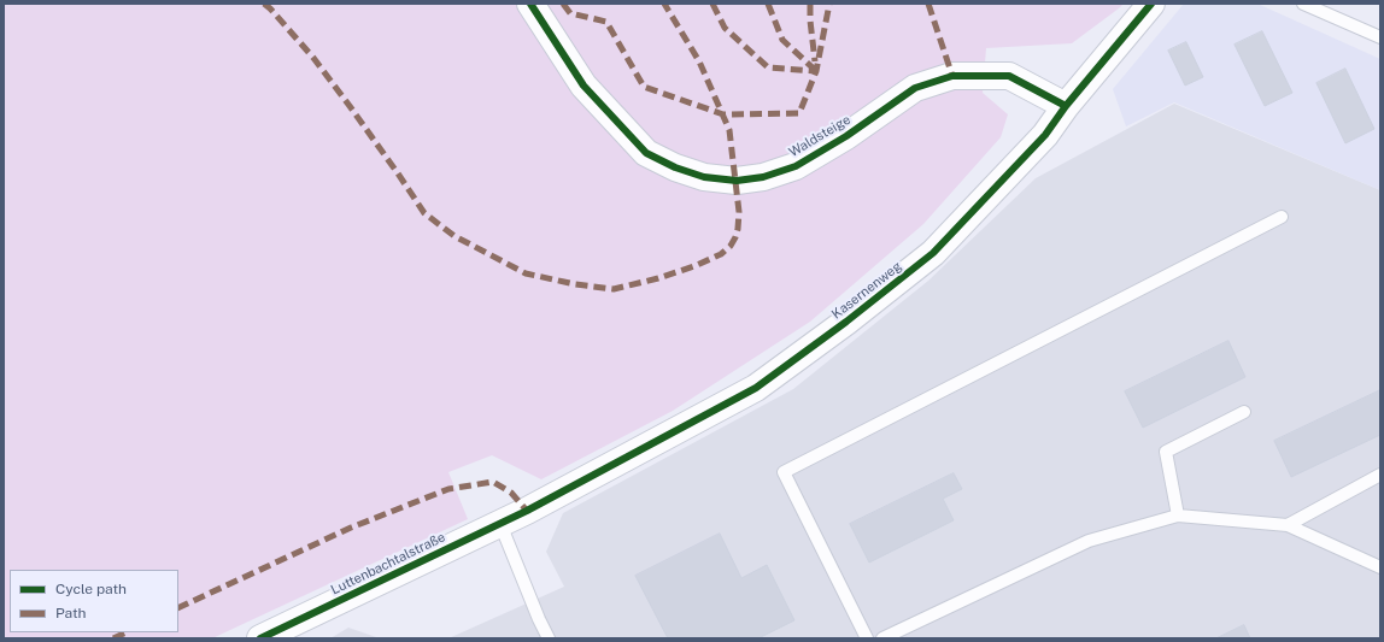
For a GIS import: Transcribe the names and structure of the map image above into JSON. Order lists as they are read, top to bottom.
{
  "streets": {
    "street": ["Waldsteige", "Kasernenweg", "Luttenbachtalstraße"]
  },
  "crossings": [
    ["Waldsteige", "Kasernenweg"],
    ["Kasernenweg", "Luttenbachtalstraße"]
  ],
  "legend": ["Cycle path", "Path"]
}
